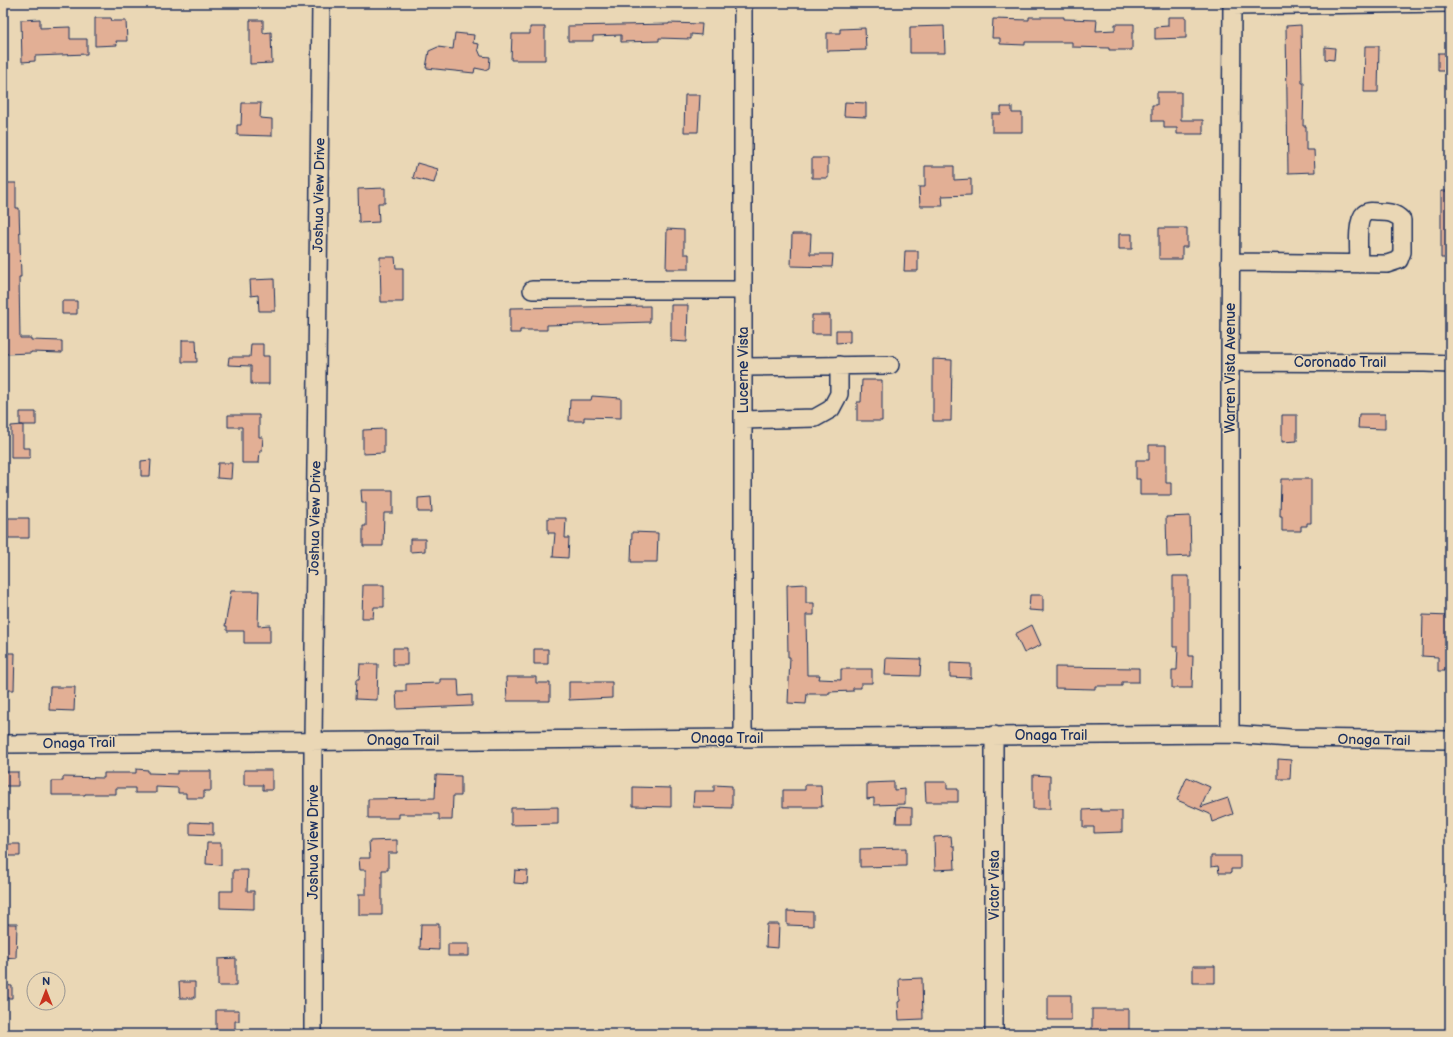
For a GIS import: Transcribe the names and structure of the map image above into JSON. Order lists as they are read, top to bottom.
{
  "streets": {
    "street": [
      "Joshua View Drive",
      "Coronado Trail",
      "Warren Vista Avenue",
      "Lucerne Vista",
      "Onaga Trail",
      "Victor Vista"
    ]
  },
  "crossings": [
    ["Joshua View Drive", "Onaga Trail"],
    ["Coronado Trail", "Warren Vista Avenue"],
    ["Warren Vista Avenue", "Onaga Trail"],
    ["Lucerne Vista", "Onaga Trail"],
    ["Onaga Trail", "Victor Vista"]
  ],
  "north": "top"
}
